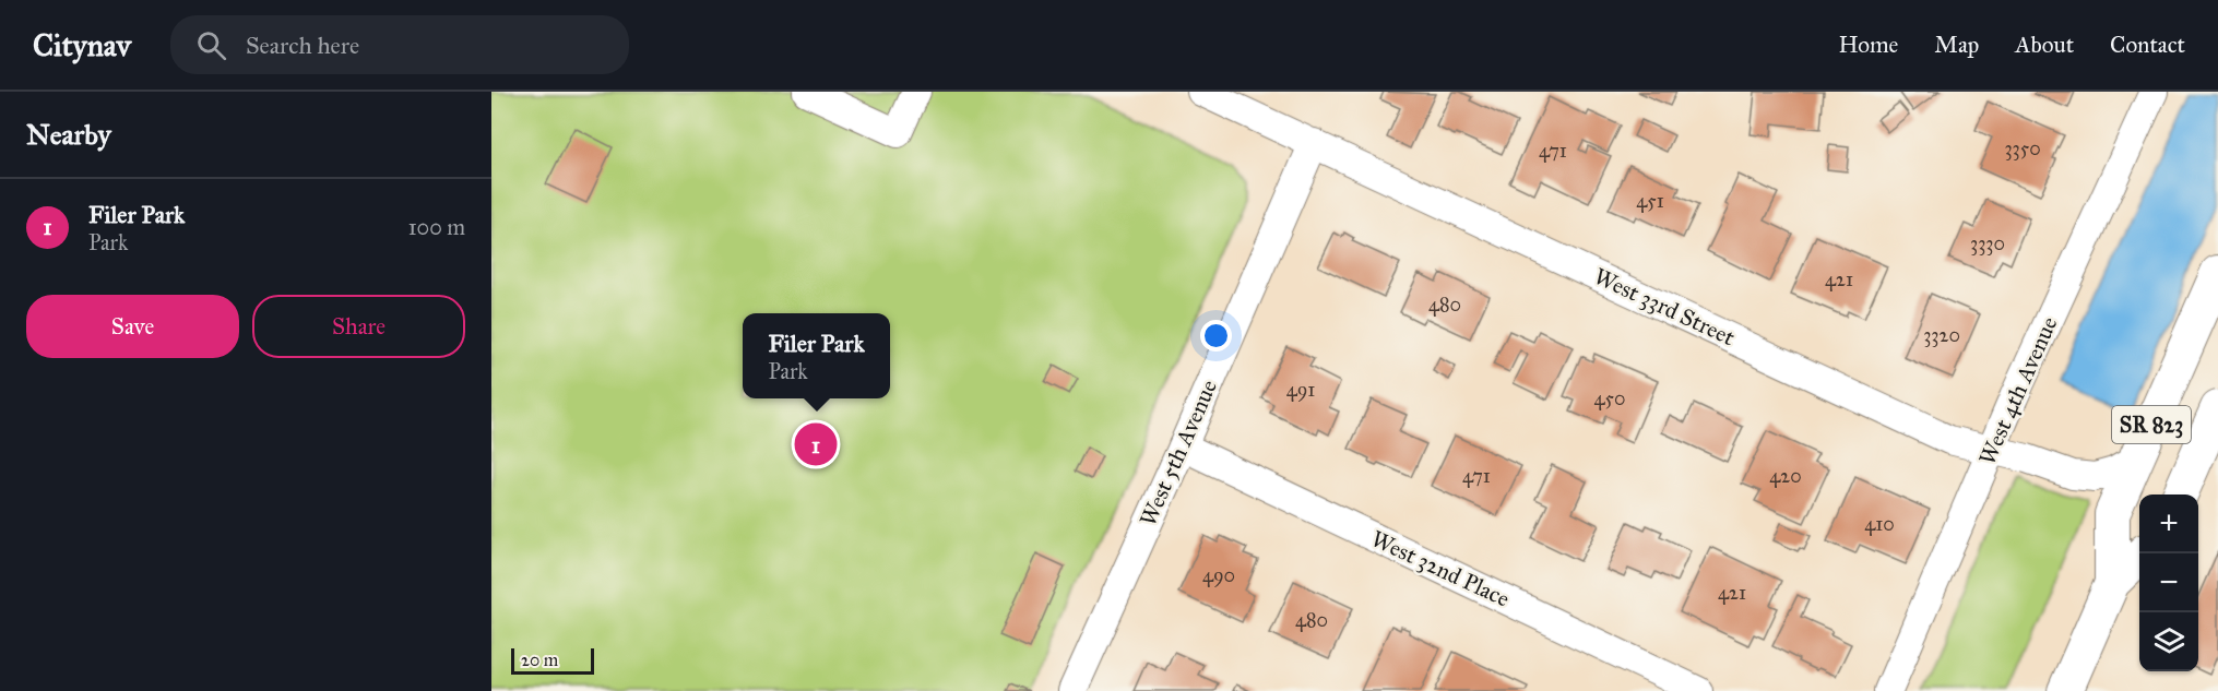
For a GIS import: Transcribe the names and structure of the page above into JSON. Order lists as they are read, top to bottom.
{
  "streets": {
    "main road": ["SR 823"],
    "street": [
      "West 33rd Street",
      "West 4th Avenue",
      "West 5th Avenue",
      "West 32nd Place"
    ]
  },
  "crossings": [
    ["West 33rd Street", "West 4th Avenue"],
    ["West 33rd Street", "SR 823"],
    ["West 33rd Street", "West 5th Avenue"],
    ["West 5th Avenue", "West 32nd Place"]
  ],
  "house_numbers": [
    "3350",
    "471",
    "451",
    "3330",
    "421",
    "480",
    "3320",
    "491",
    "450",
    "471",
    "420",
    "410",
    "490",
    "421",
    "480"
  ],
  "scale_bar": "20 m",
  "page": {
    "header": "Citynav",
    "search": "Search here",
    "nav": [
      "Home",
      "Map",
      "About",
      "Contact"
    ],
    "heading": "Nearby",
    "list": [
      {
        "mark": "1",
        "name": "Filer Park",
        "note": "Park",
        "value": "100 m"
      }
    ],
    "buttons": ["Save", "Share"],
    "popup": ["Filer Park", "Park"],
    "pins": "1",
    "map_buttons": ["+", "−"],
    "scale": "20 m"
  }
}
